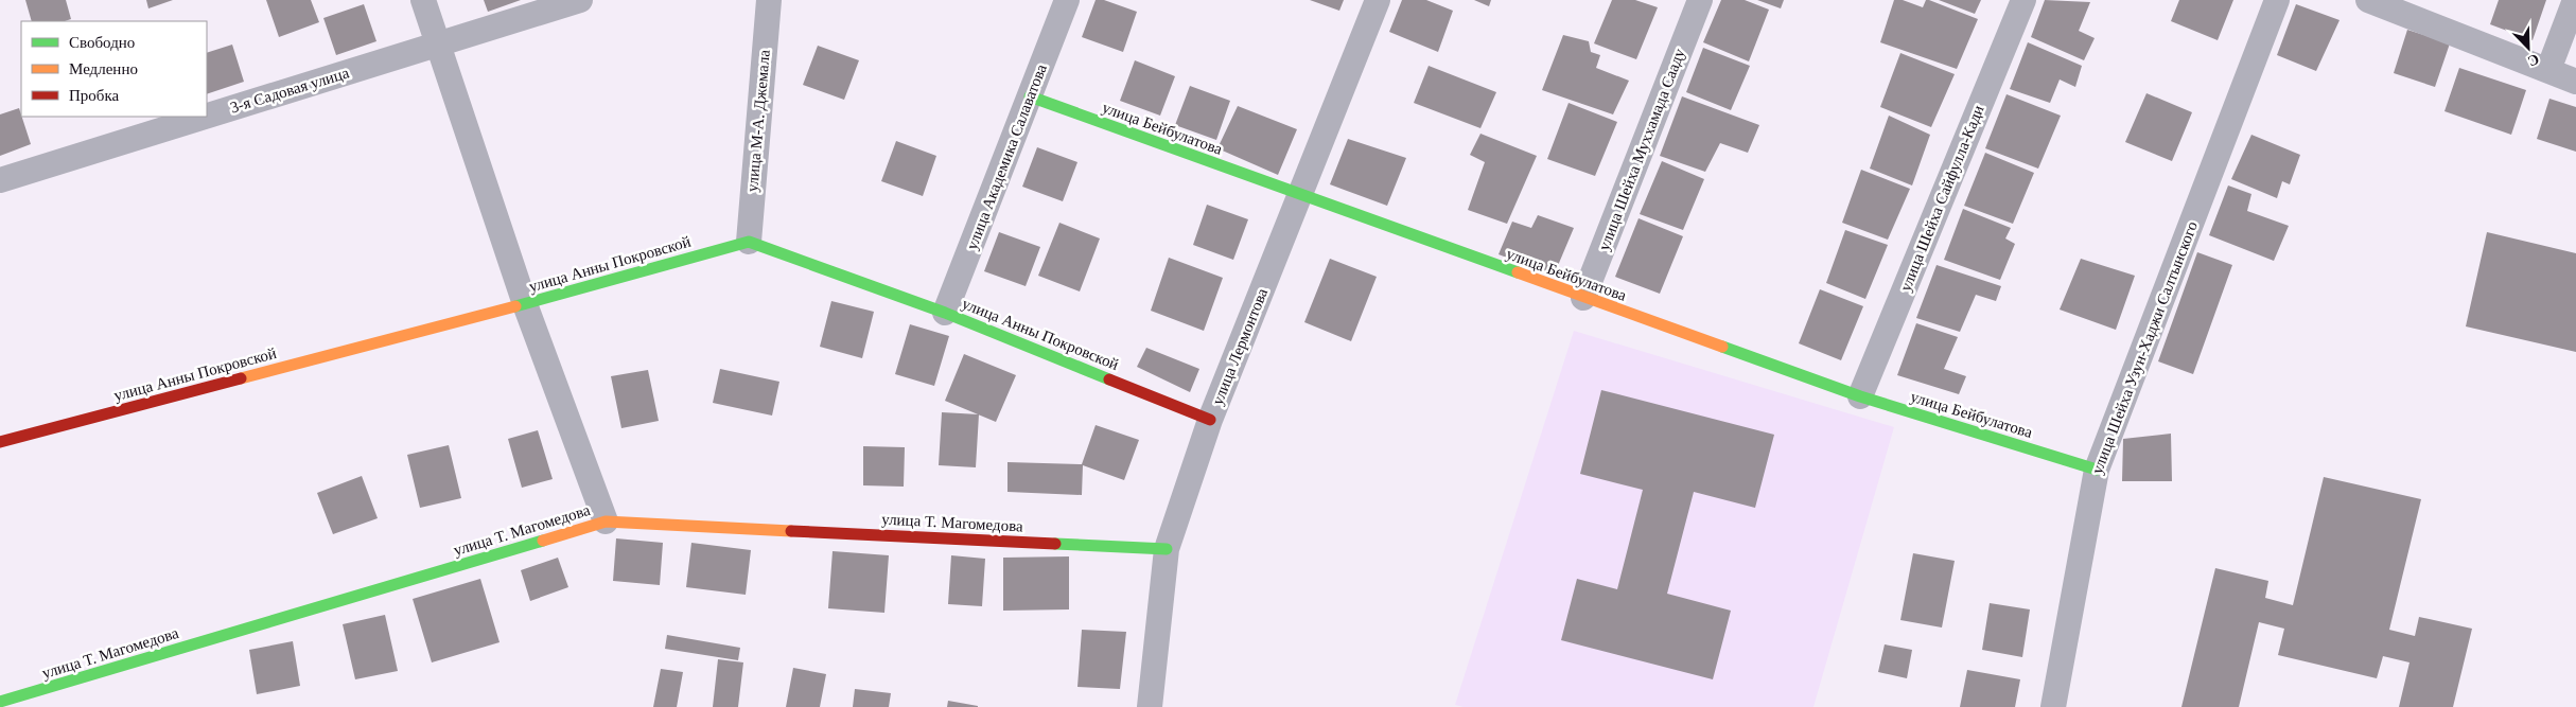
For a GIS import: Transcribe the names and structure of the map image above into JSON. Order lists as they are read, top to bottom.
{
  "streets": {
    "street": [
      "3-я Садовая улица",
      "улица М-А. Джемала",
      "улица Бейбулатова",
      "улица Шейха Муххамада Сааду",
      "улица Академика Салаватова",
      "улица Шейха Сайфулла-Кади",
      "улица Анны Покровской",
      "улица Лермонтова",
      "улица Шейха Узун-Хаджи Салтынского",
      "улица Т. Магомедова"
    ]
  },
  "crossings": [
    ["улица М-А. Джемала", "улица Анны Покровской"],
    ["улица Бейбулатова", "улица Шейха Муххамада Сааду"],
    ["улица Бейбулатова", "улица Академика Салаватова"],
    ["улица Бейбулатова", "улица Шейха Сайфулла-Кади"],
    ["улица Бейбулатова", "улица Лермонтова"],
    ["улица Бейбулатова", "улица Шейха Узун-Хаджи Салтынского"],
    ["улица Академика Салаватова", "улица Анны Покровской"],
    ["улица Анны Покровской", "улица Лермонтова"],
    ["улица Лермонтова", "улица Т. Магомедова"]
  ],
  "legend": ["Свободно", "Медленно", "Пробка"],
  "north": "bottom right"
}
